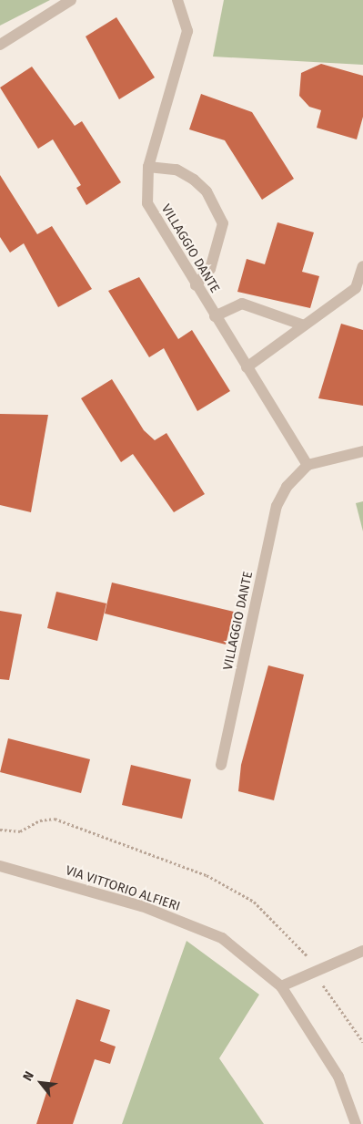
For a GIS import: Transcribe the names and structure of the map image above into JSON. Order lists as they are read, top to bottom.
{
  "streets": {
    "street": ["VILLAGGIO DANTE", "VIA VITTORIO ALFIERI"]
  },
  "north": "top left"
}
